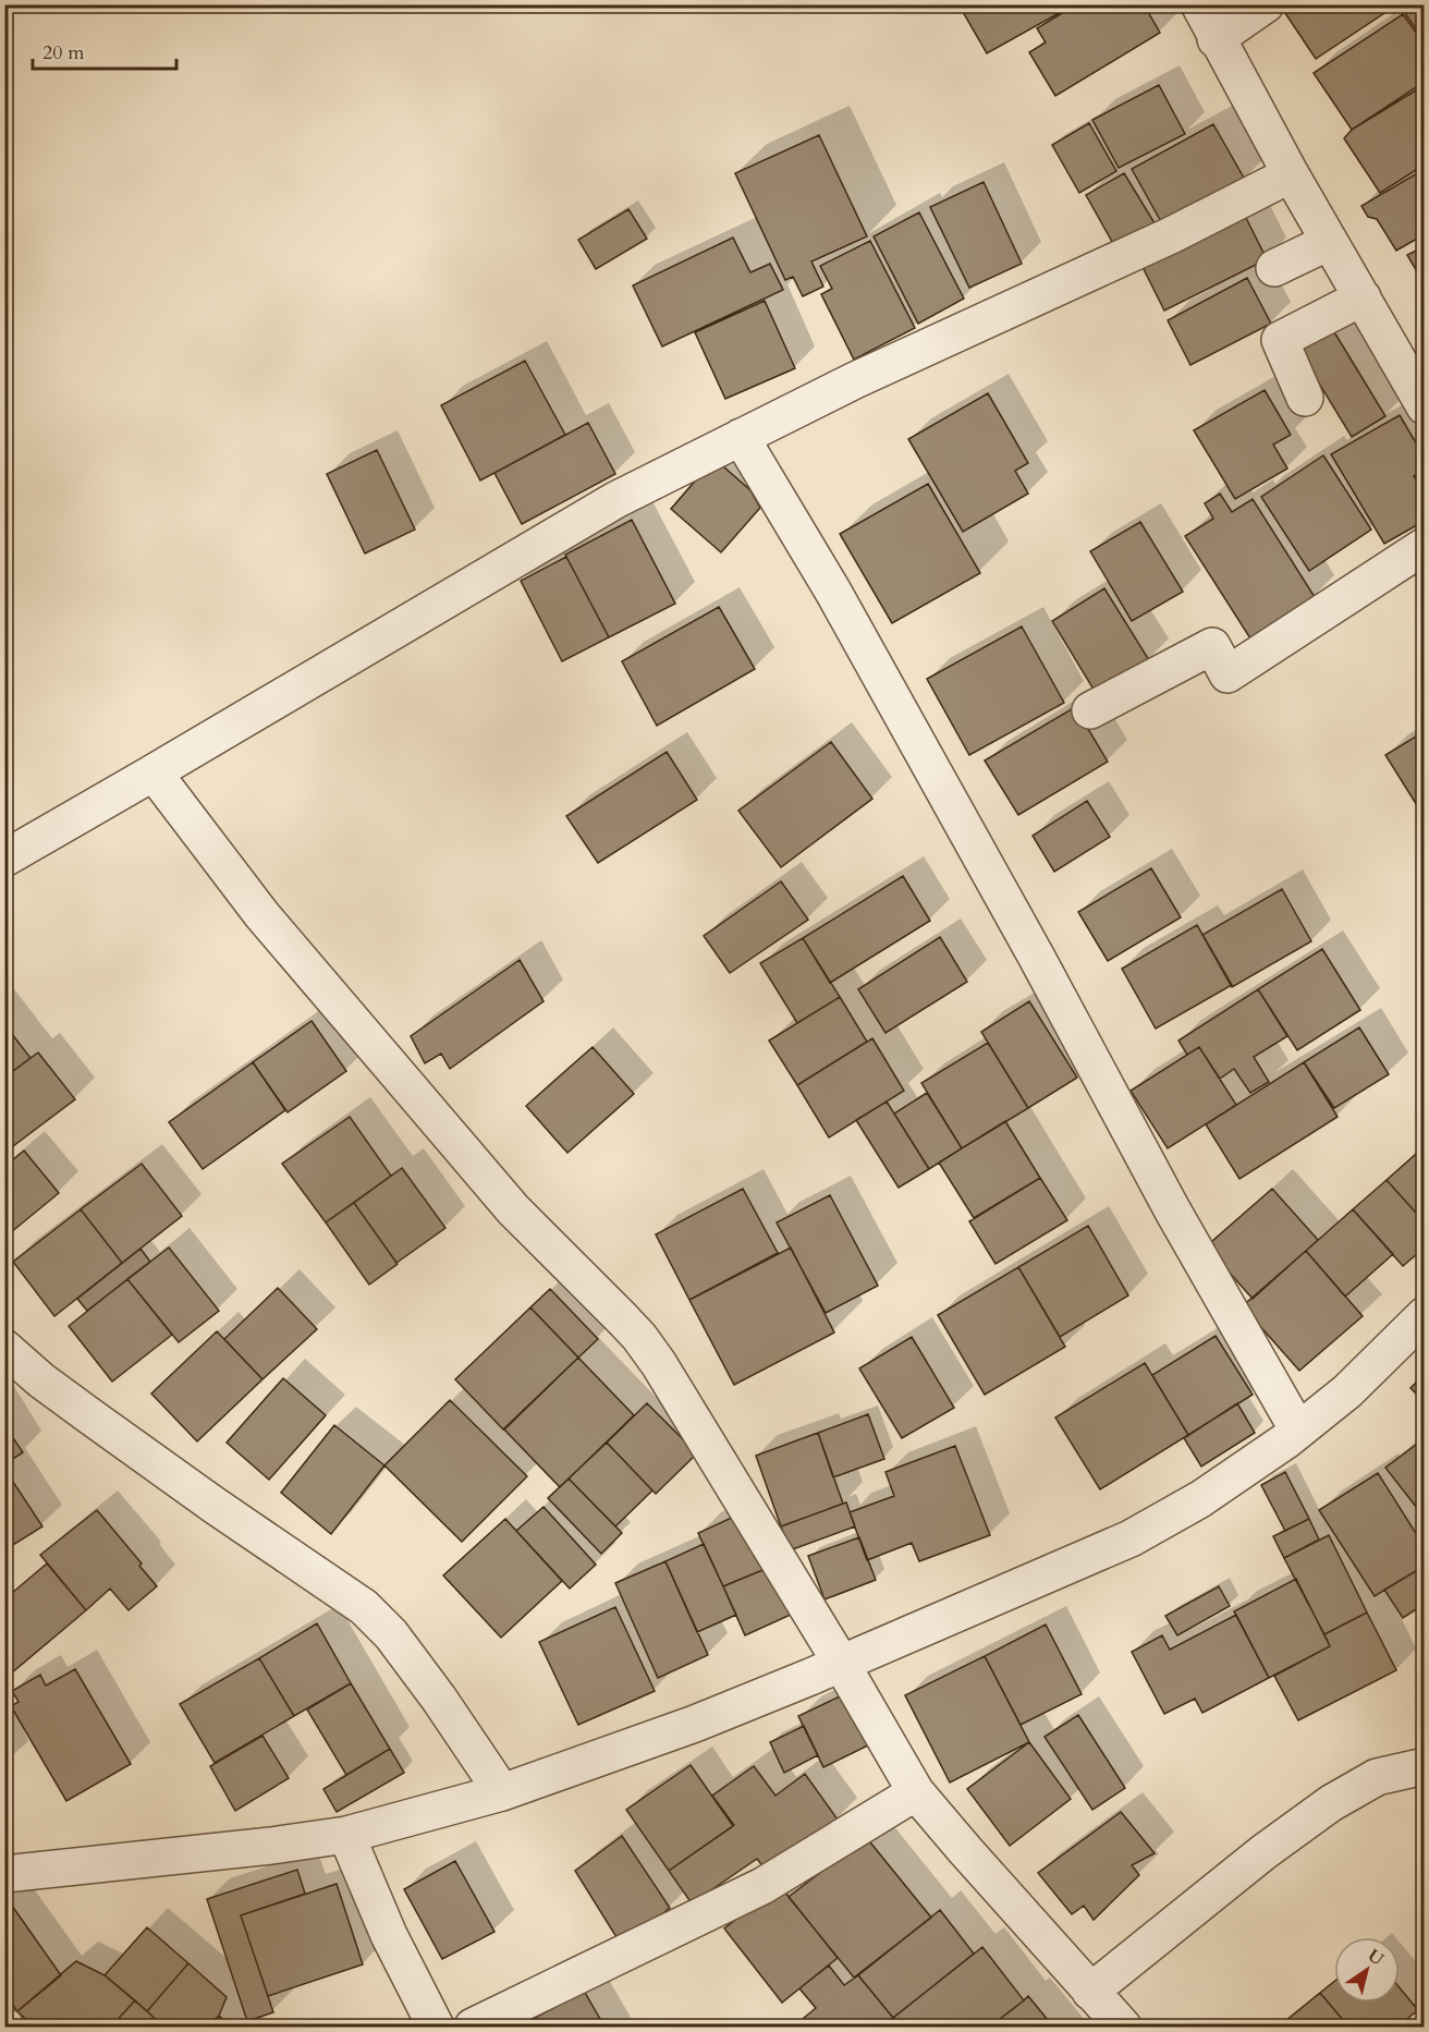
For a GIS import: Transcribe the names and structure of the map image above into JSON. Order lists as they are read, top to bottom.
{
  "scale_bar": "20 m",
  "north": "top right"
}
